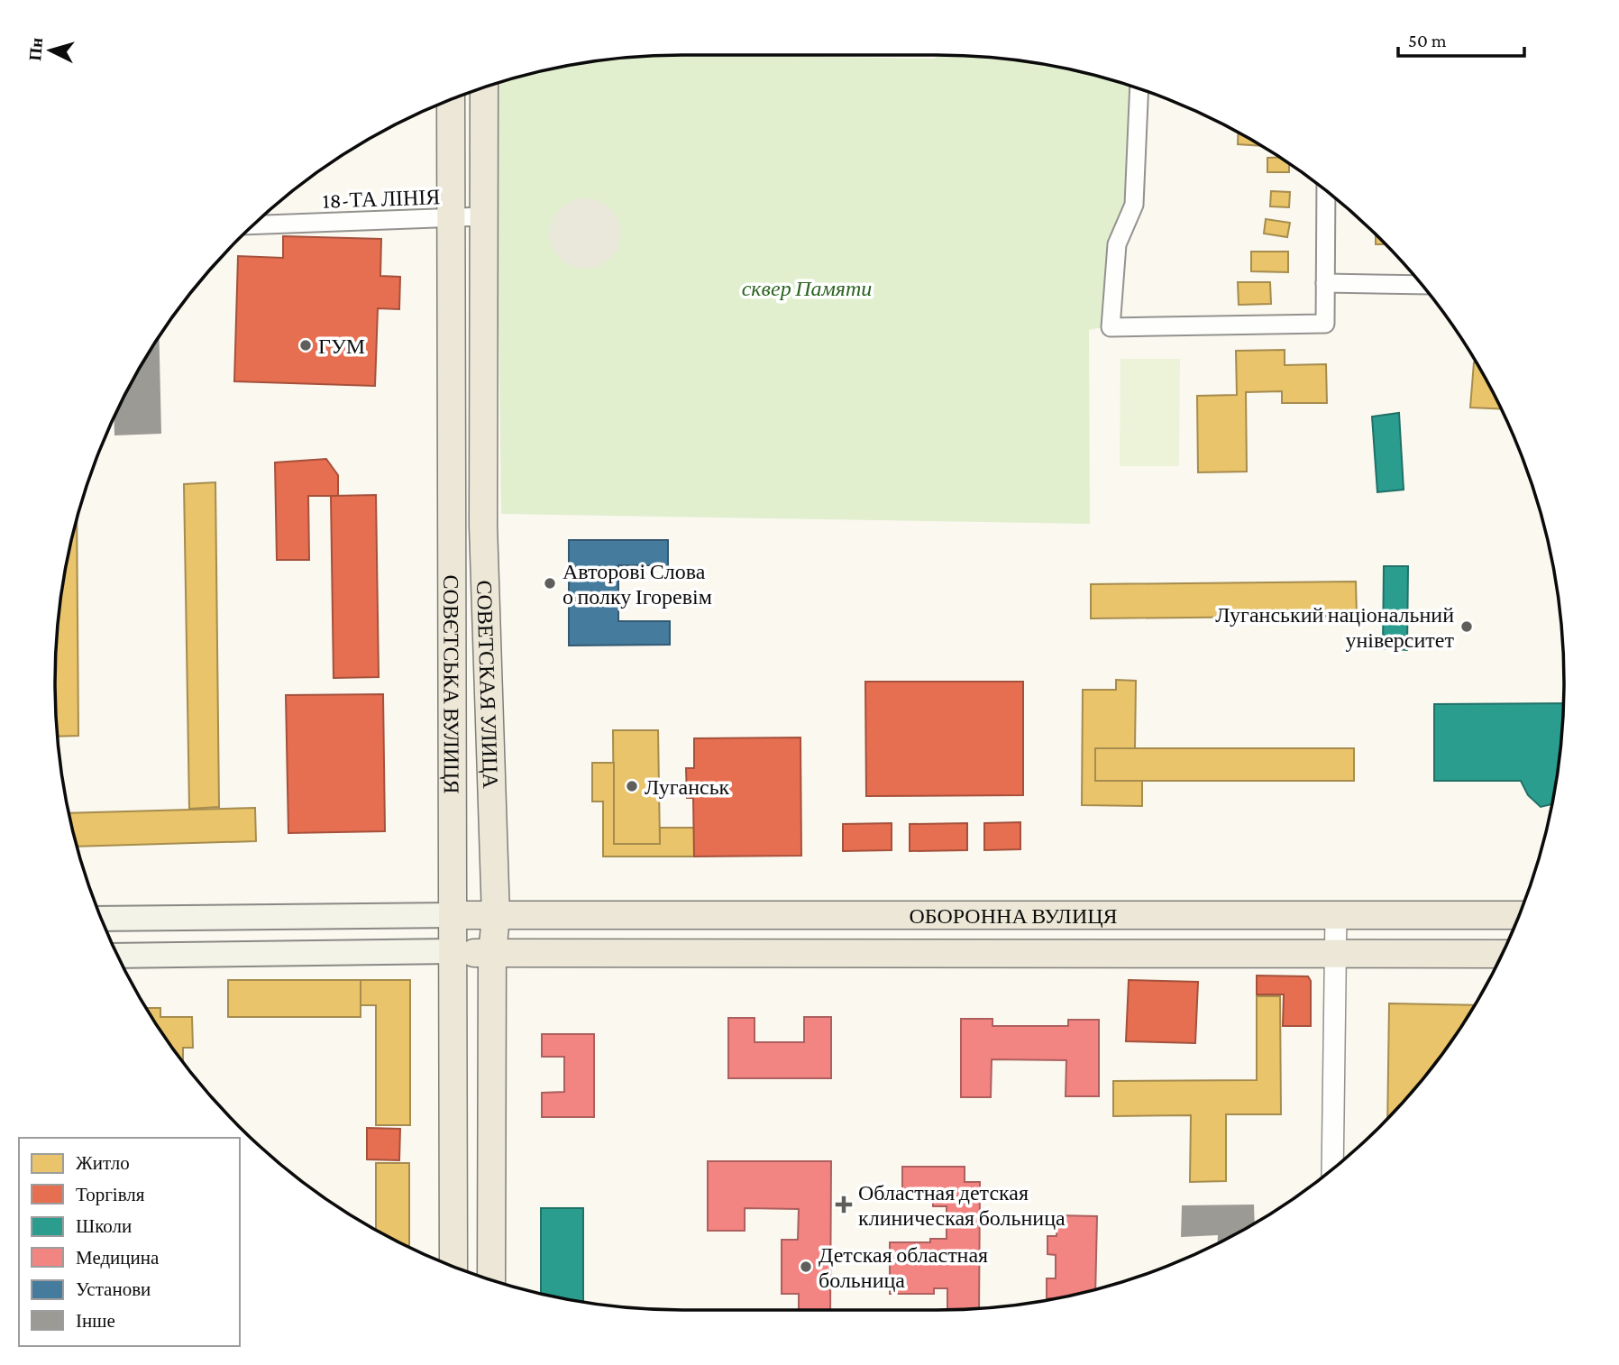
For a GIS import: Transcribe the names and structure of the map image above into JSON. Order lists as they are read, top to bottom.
{
  "streets": {
    "main road": ["СОВЄТСЬКА ВУЛИЦЯ", "СОВЕТСКАЯ УЛИЦА", "ОБОРОННА ВУЛИЦЯ"],
    "street": ["18-ТА ЛІНІЯ"]
  },
  "crossings": [
    ["18-ТА ЛІНІЯ", "СОВЄТСЬКА ВУЛИЦЯ"],
    ["18-ТА ЛІНІЯ", "СОВЕТСКАЯ УЛИЦА"],
    ["СОВЄТСЬКА ВУЛИЦЯ", "ОБОРОННА ВУЛИЦЯ"],
    ["СОВЕТСКАЯ УЛИЦА", "ОБОРОННА ВУЛИЦЯ"]
  ],
  "parks": ["сквер Памяти"],
  "places": {
    "other": [
      "ГУМ",
      "Авторові Слова о полку Ігоревім",
      "Луганський національний університет",
      "Луганськ",
      "Детская областная больница"
    ],
    "health": ["Областная детская клиническая больница"]
  },
  "legend": [
    "Житло",
    "Торгівля",
    "Школи",
    "Медицина",
    "Установи",
    "Інше"
  ],
  "scale_bar": "50 m",
  "north": "left"
}
